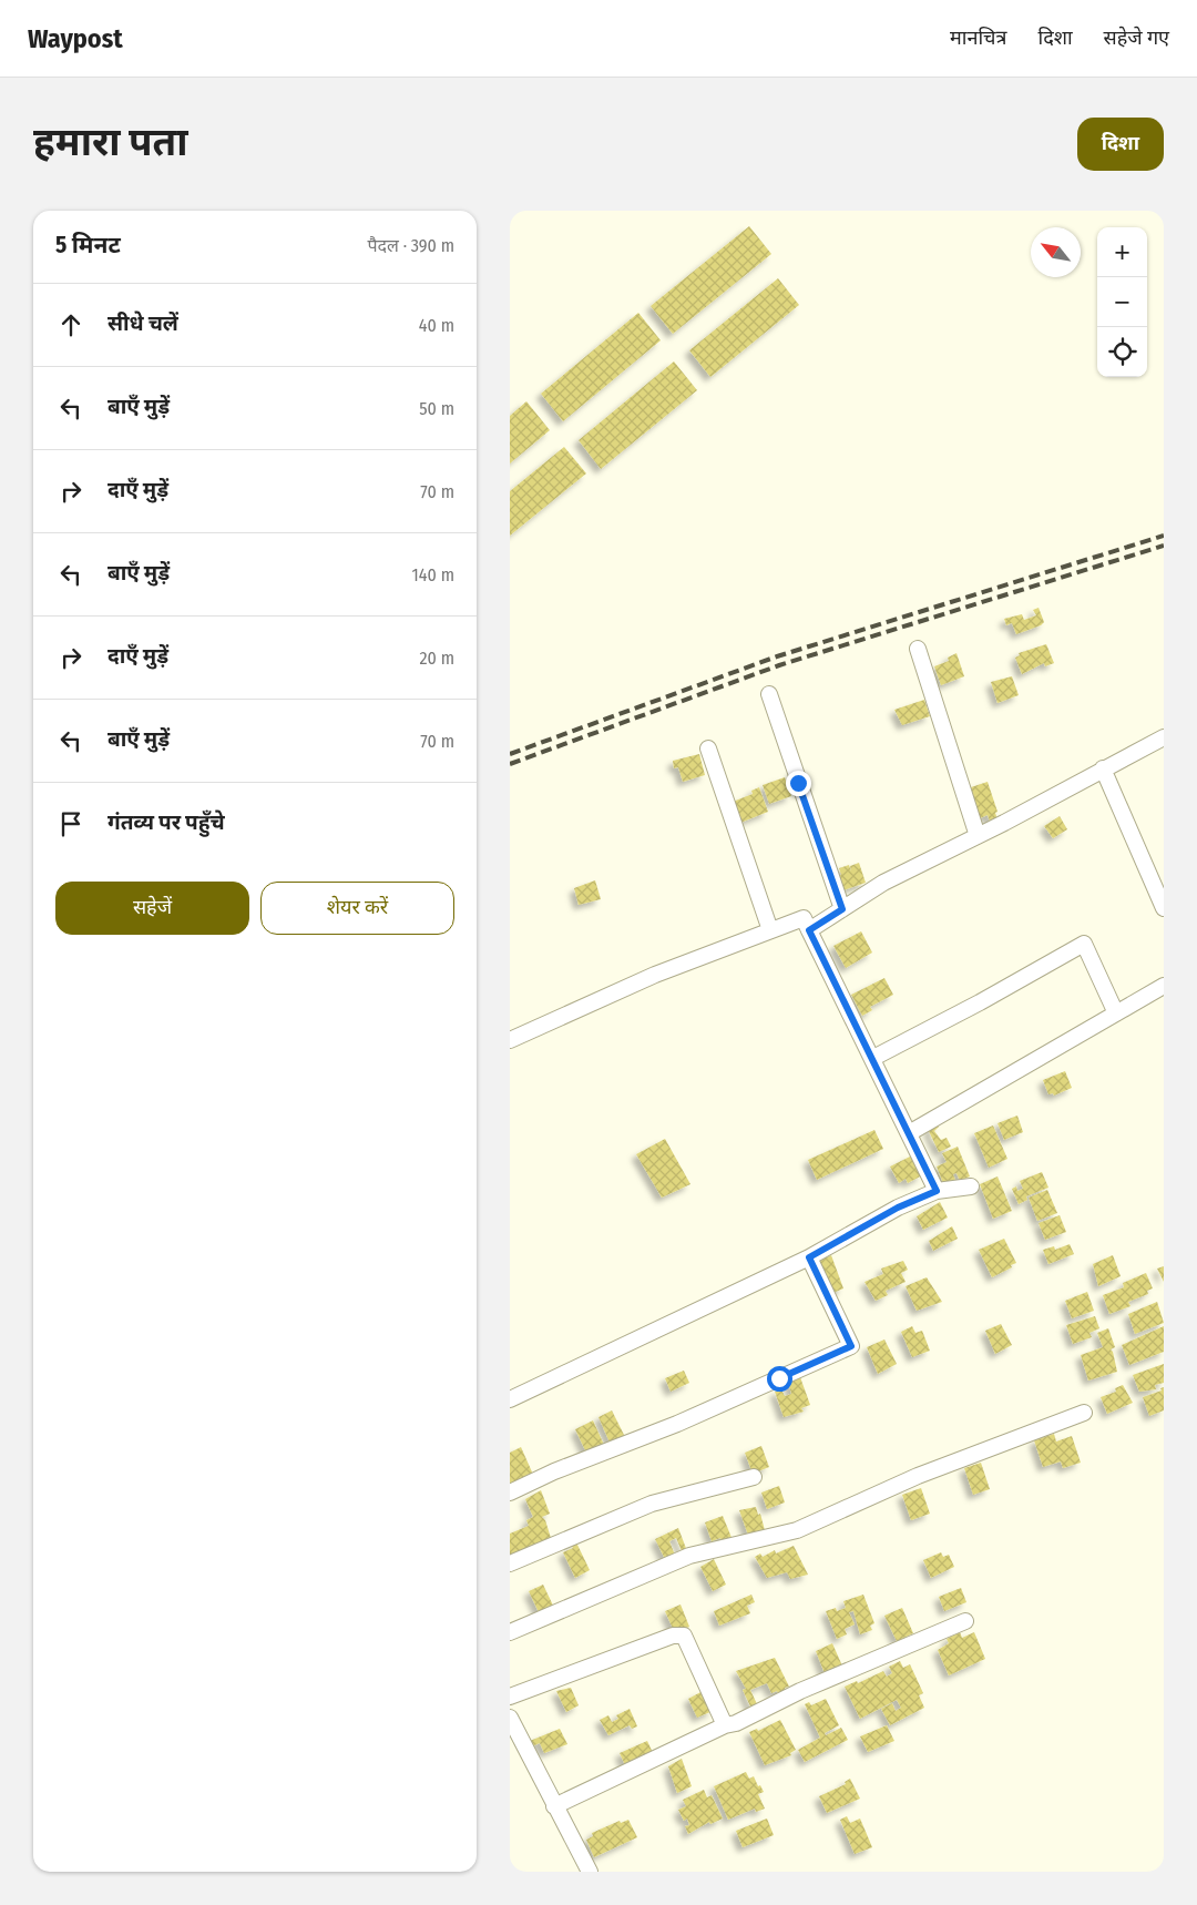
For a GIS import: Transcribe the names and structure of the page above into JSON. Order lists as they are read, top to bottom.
{
  "north": "top left",
  "page": {
    "header": "Waypost",
    "nav": ["मानचित्र", "दिशा", "सहेजे गए"],
    "buttons": [
      "दिशा",
      ["सहेजें", "शेयर करें"]
    ],
    "title": "हमारा पता",
    "heading": ["5 मिनट", "पैदल · 390 m"],
    "map_buttons": ["+", "−"],
    "list": [
      ["सीधे चलें", "40 m"],
      ["बाएँ मुड़ें", "50 m"],
      ["दाएँ मुड़ें", "70 m"],
      ["बाएँ मुड़ें", "140 m"],
      ["दाएँ मुड़ें", "20 m"],
      ["बाएँ मुड़ें", "70 m"],
      "गंतव्य पर पहुँचे"
    ]
  }
}
